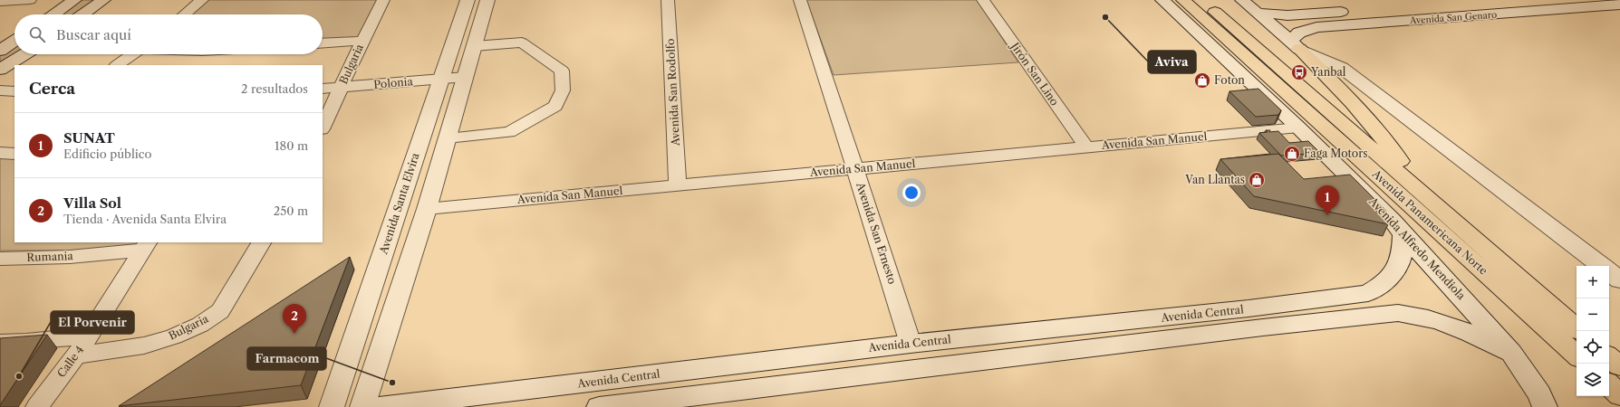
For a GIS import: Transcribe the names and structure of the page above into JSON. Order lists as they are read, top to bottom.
{
  "streets": {
    "highway": ["Avenida Panamericana Norte"],
    "main road": [
      "Avenida San Genaro",
      "Avenida Santa Elvira",
      "Avenida Alfredo Mendiola",
      "Avenida Central"
    ],
    "street": [
      "Bulgaria",
      "Jirón San Lino",
      "Polonia",
      "Avenida San Rodolfo",
      "Avenida San Manuel",
      "Avenida San Ernesto",
      "Rumania",
      "Calle 4"
    ]
  },
  "crossings": [
    ["Bulgaria", "Polonia"],
    ["Bulgaria", "Calle 4"],
    ["Jirón San Lino", "Avenida San Manuel"],
    ["Polonia", "Avenida Santa Elvira"],
    ["Avenida San Rodolfo", "Avenida San Manuel"],
    ["Avenida San Manuel", "Avenida San Ernesto"],
    ["Avenida San Manuel", "Avenida Alfredo Mendiola"],
    ["Avenida San Ernesto", "Avenida Central"],
    ["Avenida Alfredo Mendiola", "Avenida Central"],
    ["Rumania", "Calle 4"]
  ],
  "places": {
    "other": ["Aviva", "El Porvenir", "Farmacom"],
    "bus stop": ["Yanbal"],
    "shop": ["Foton", "Faga Motors", "Van Llantas"]
  },
  "page": {
    "search": "Buscar aquí",
    "heading": ["Cerca", "2 resultados"],
    "list": [
      {
        "mark": "1",
        "name": "SUNAT",
        "note": "Edificio público",
        "value": "180 m"
      },
      {
        "mark": "2",
        "name": "Villa Sol",
        "note": "Tienda · Avenida Santa Elvira",
        "value": "250 m"
      }
    ],
    "pins": ["1", "2"],
    "map_buttons": ["+", "−"]
  }
}
